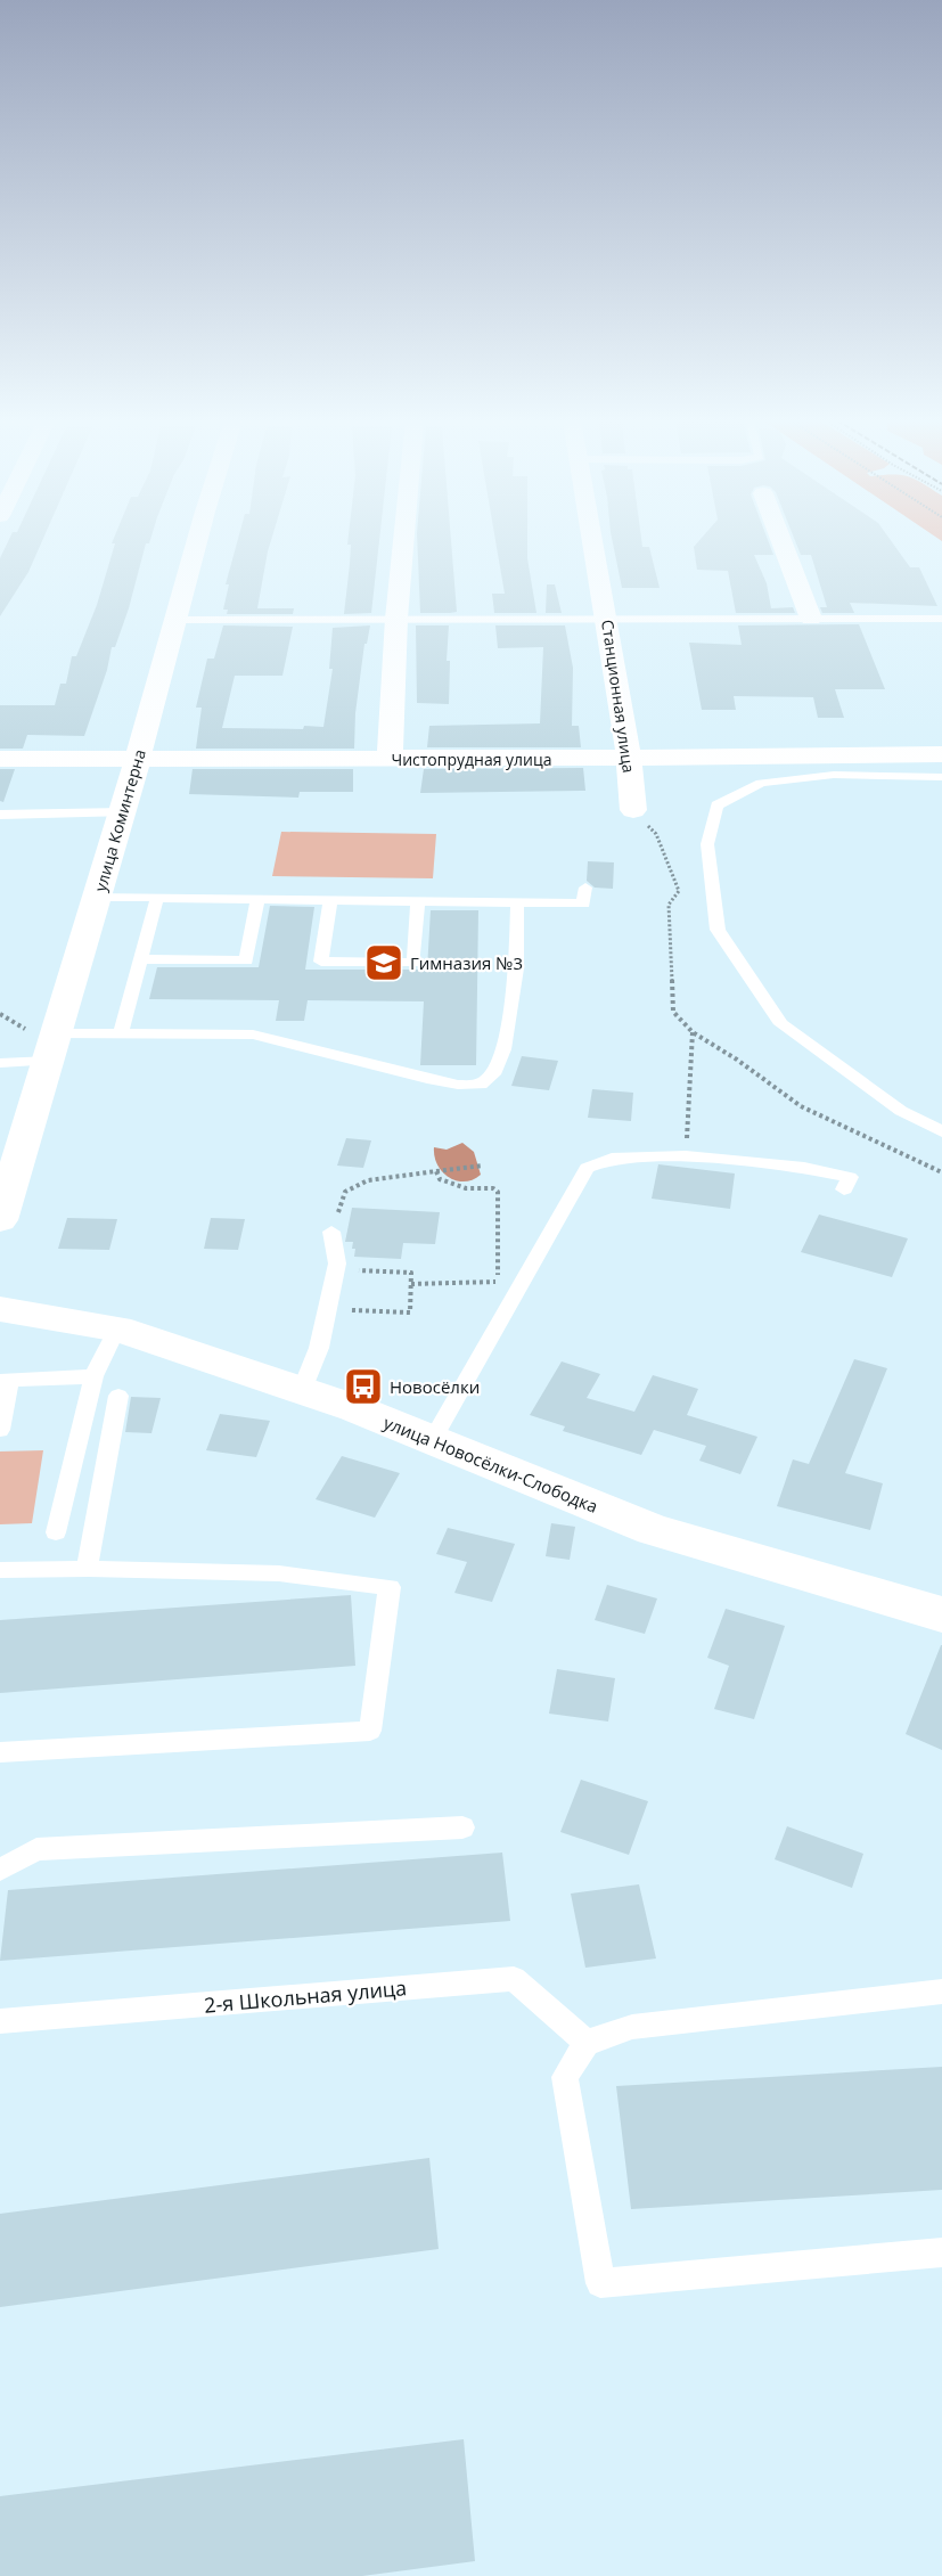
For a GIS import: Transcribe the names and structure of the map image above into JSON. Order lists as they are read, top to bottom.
{
  "streets": {
    "street": [
      "Станционная улица",
      "Чистопрудная улица",
      "улица Коминтерна",
      "улица Новосёлки-Слободка"
    ],
    "lane": ["2-я Школьная улица"]
  },
  "crossings": [
    ["Станционная улица", "Чистопрудная улица"],
    ["Чистопрудная улица", "улица Коминтерна"]
  ],
  "places": {
    "school or university": ["Гимназия №3"],
    "bus stop": ["Новосёлки"]
  }
}
